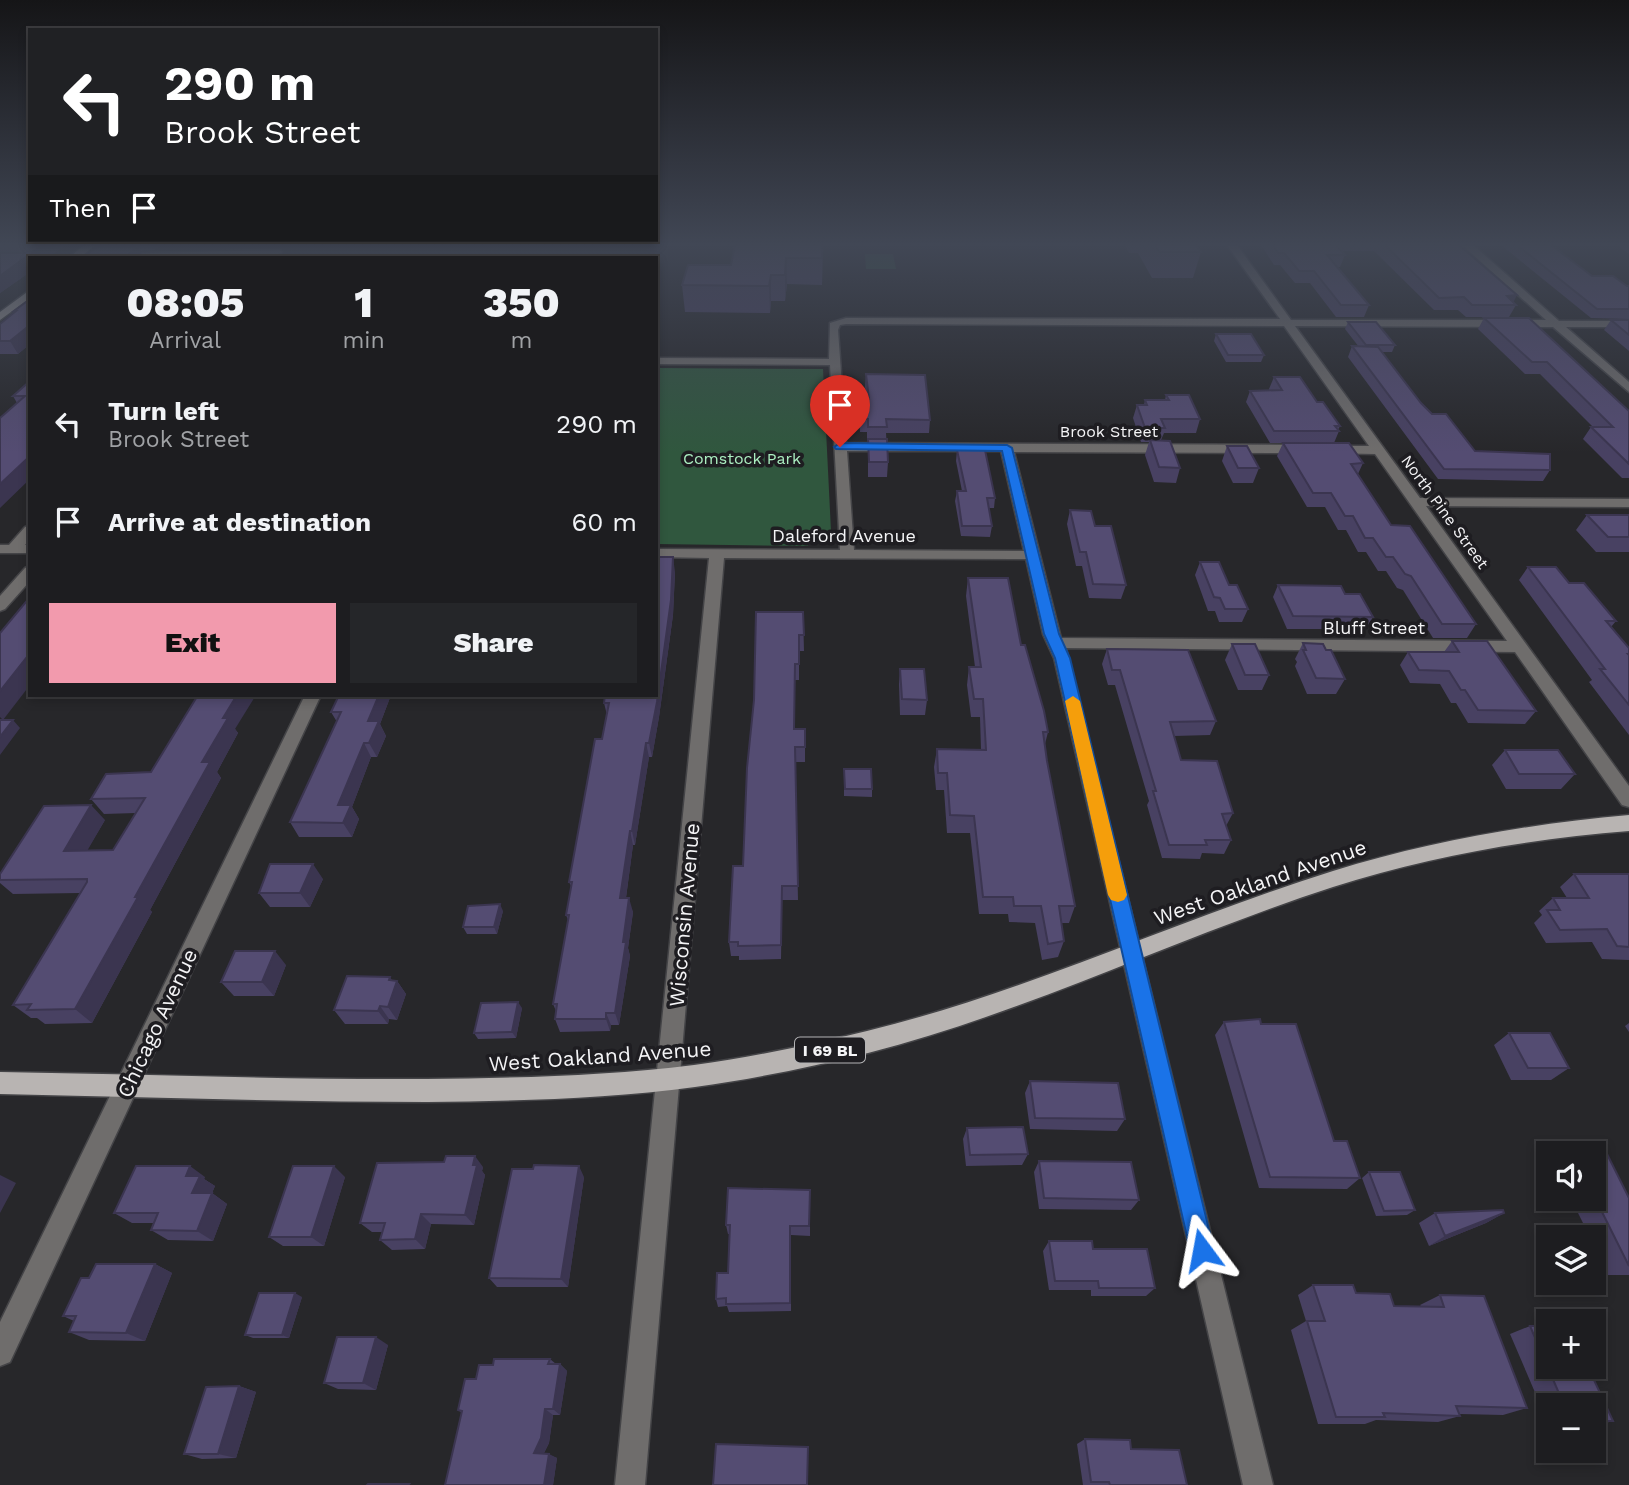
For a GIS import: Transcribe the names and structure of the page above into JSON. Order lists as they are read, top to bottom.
{
  "streets": {
    "main road": ["West Oakland Avenue", "I 69 BL"],
    "street": [
      "Brook Street",
      "North Pine Street",
      "Daleford Avenue",
      "Bluff Street",
      "Wisconsin Avenue",
      "Chicago Avenue"
    ]
  },
  "crossings": [
    ["Brook Street", "North Pine Street"],
    ["North Pine Street", "Bluff Street"],
    ["Daleford Avenue", "Wisconsin Avenue"],
    ["West Oakland Avenue", "Wisconsin Avenue"],
    ["West Oakland Avenue", "Chicago Avenue"]
  ],
  "parks": ["Comstock Park"],
  "page": {
    "turn": ["290 m", "Brook Street"],
    "then": "Then",
    "eta": [
      "08:05",
      "Arrival",
      "1",
      "min",
      "350",
      "m"
    ],
    "list": [
      {
        "name": "Turn left",
        "note": "Brook Street",
        "value": "290 m"
      },
      {
        "name": "Arrive at destination",
        "value": "60 m"
      }
    ],
    "buttons": ["Exit", "Share"],
    "map_buttons": ["+", "−"]
  }
}
